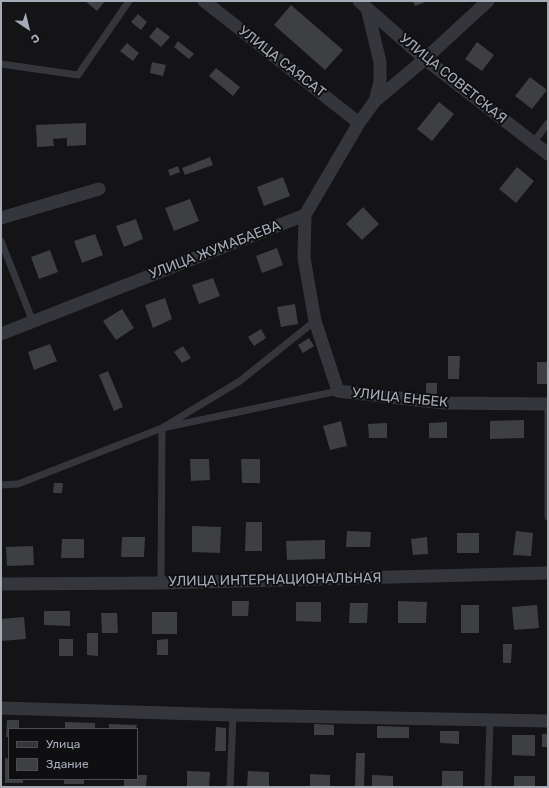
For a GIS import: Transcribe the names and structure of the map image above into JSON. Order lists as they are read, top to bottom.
{
  "streets": {
    "street": [
      "УЛИЦА САЯСАТ",
      "УЛИЦА СОВЕТСКАЯ",
      "УЛИЦА ЖУМАБАЕВА",
      "УЛИЦА ЕНБЕК",
      "УЛИЦА ИНТЕРНАЦИОНАЛЬНАЯ"
    ]
  },
  "crossings": [
    ["УЛИЦА ЖУМАБАЕВА", "УЛИЦА ЕНБЕК"]
  ],
  "legend": ["Улица", "Здание"],
  "north": "bottom right"
}
